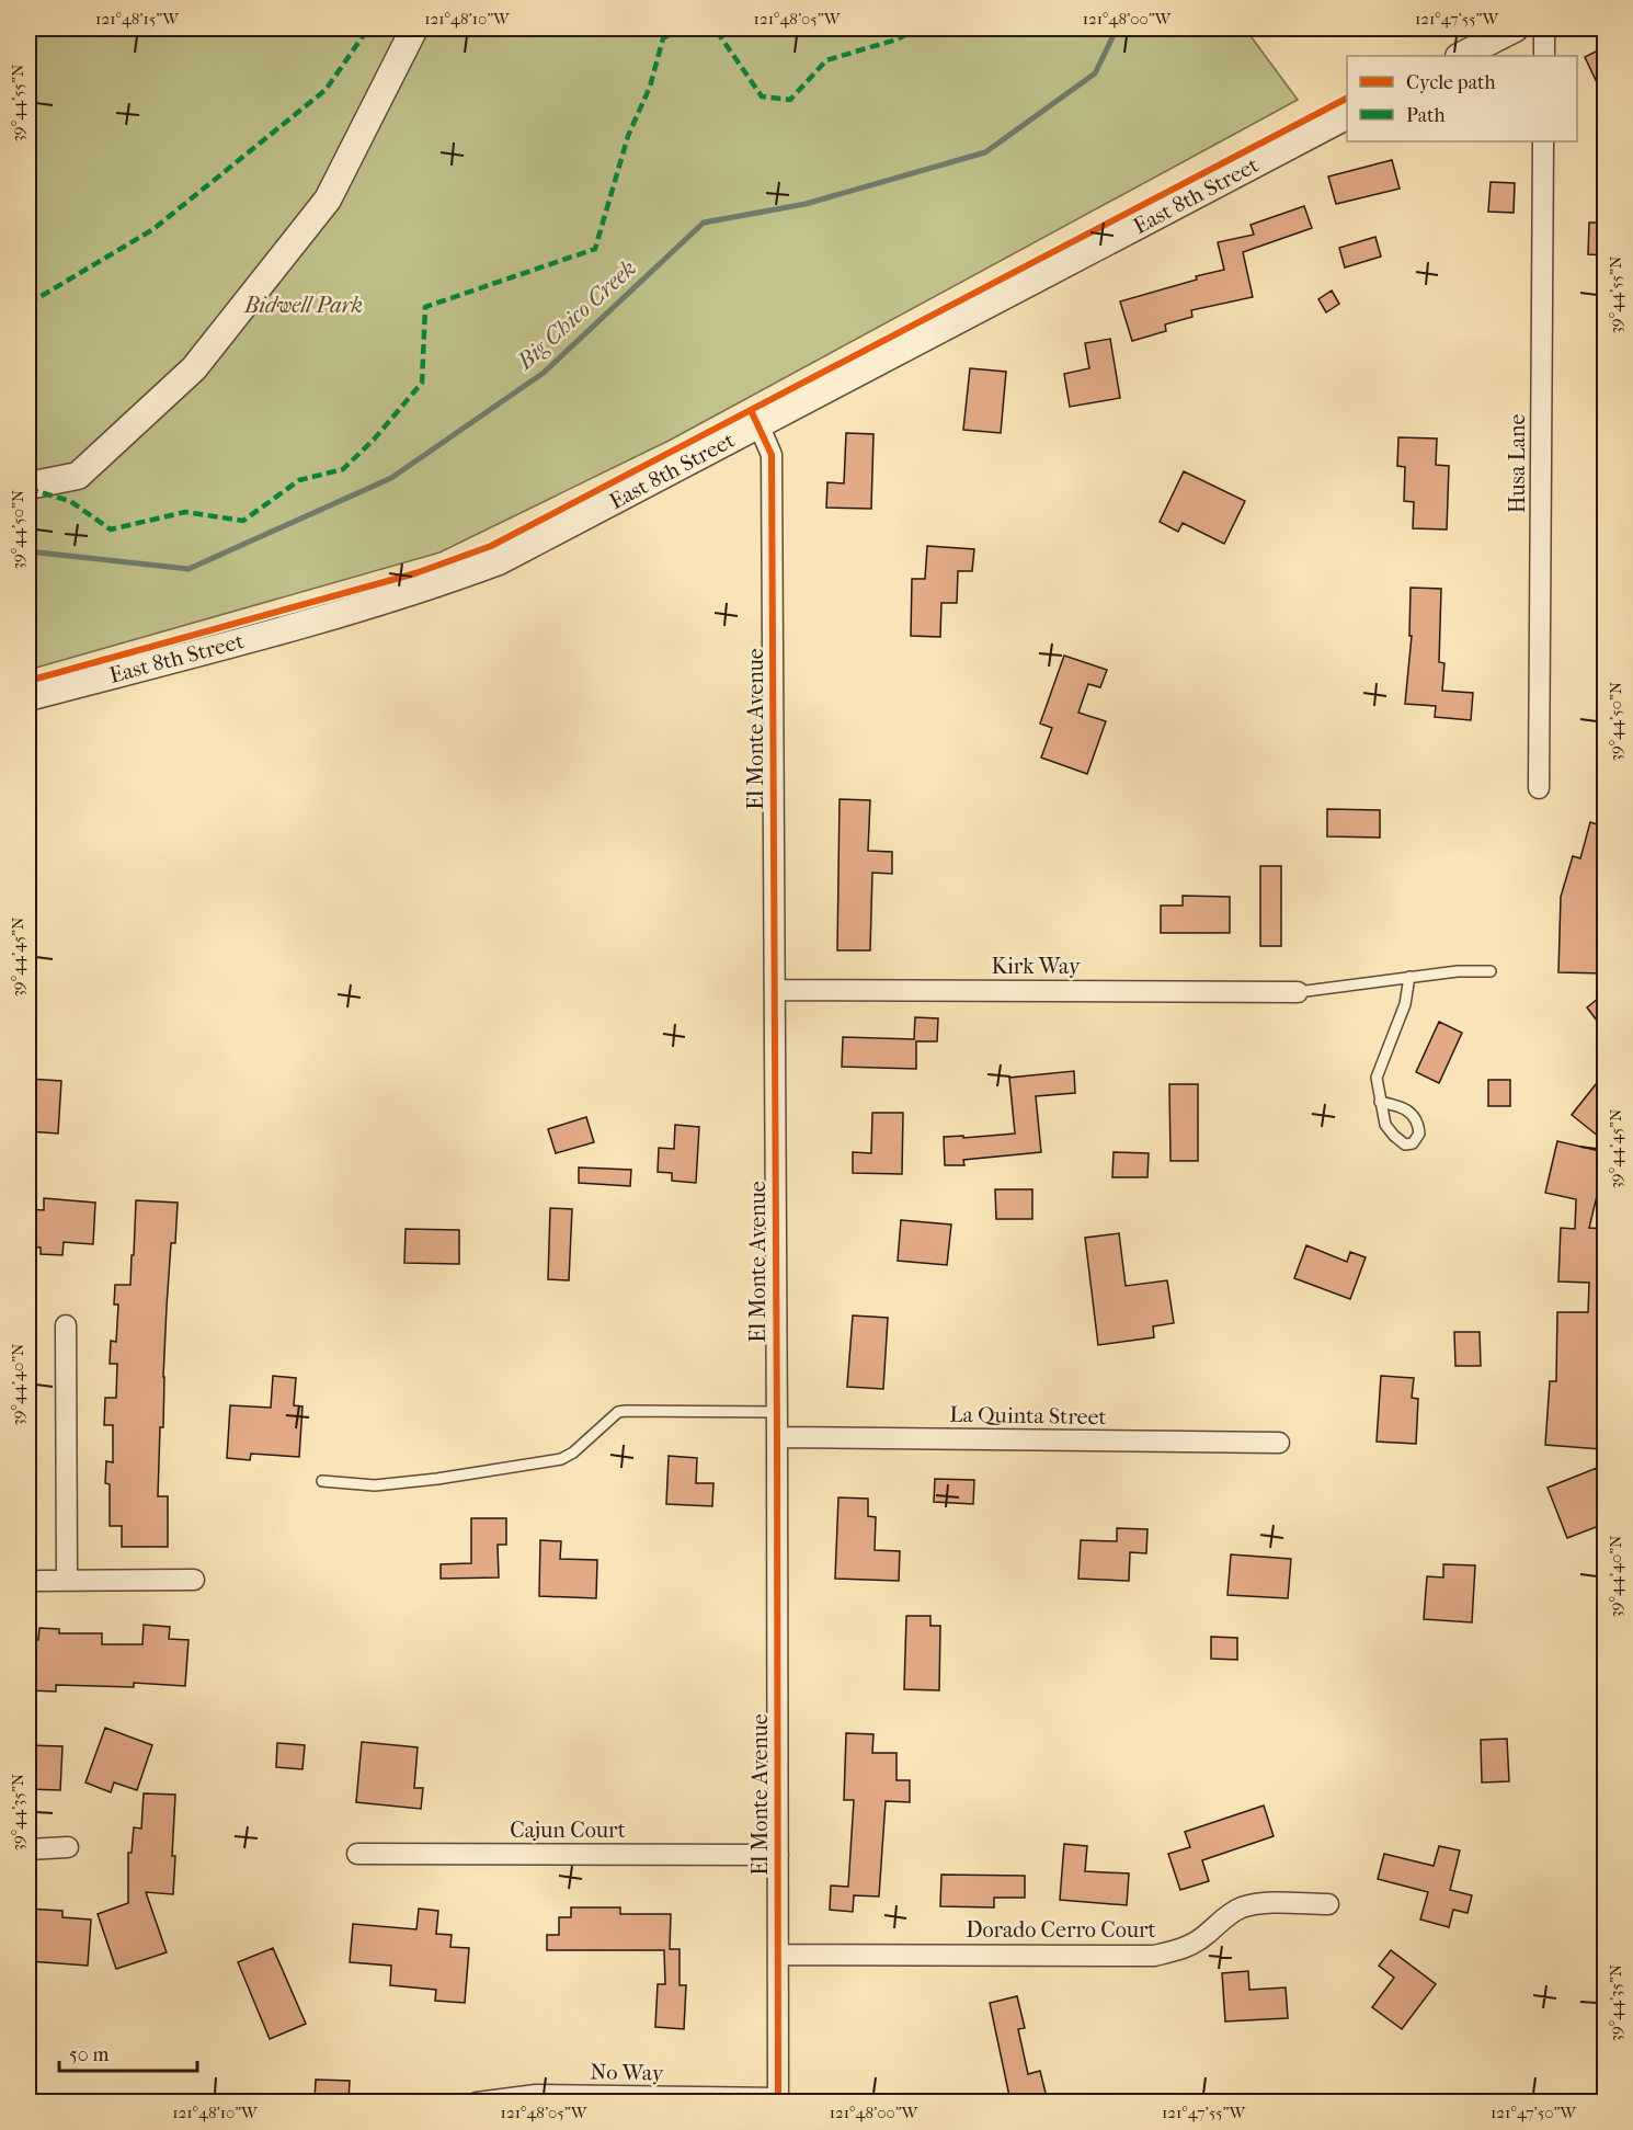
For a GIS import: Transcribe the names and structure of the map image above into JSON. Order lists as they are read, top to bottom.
{
  "streets": {
    "street": [
      "East 8th Street",
      "Husa Lane",
      "El Monte Avenue",
      "Kirk Way",
      "La Quinta Street",
      "Cajun Court",
      "Dorado Cerro Court",
      "No Way"
    ]
  },
  "crossings": [
    ["East 8th Street", "El Monte Avenue"],
    ["El Monte Avenue", "Kirk Way"],
    ["El Monte Avenue", "La Quinta Street"],
    ["El Monte Avenue", "Cajun Court"],
    ["El Monte Avenue", "Dorado Cerro Court"],
    ["El Monte Avenue", "No Way"]
  ],
  "water": ["Big Chico Creek"],
  "parks": ["Bidwell Park"],
  "legend": ["Cycle path", "Path"],
  "scale_bar": "50 m",
  "coordinates": [
    "121°48'15\"W",
    "121°48'10\"W",
    "121°48'05\"W",
    "121°48'00\"W",
    "121°47'55\"W",
    "39°44'55\"N",
    "39°44'50\"N",
    "39°44'45\"N",
    "39°44'40\"N",
    "39°44'35\"N",
    "121°47'50\"W"
  ]
}
